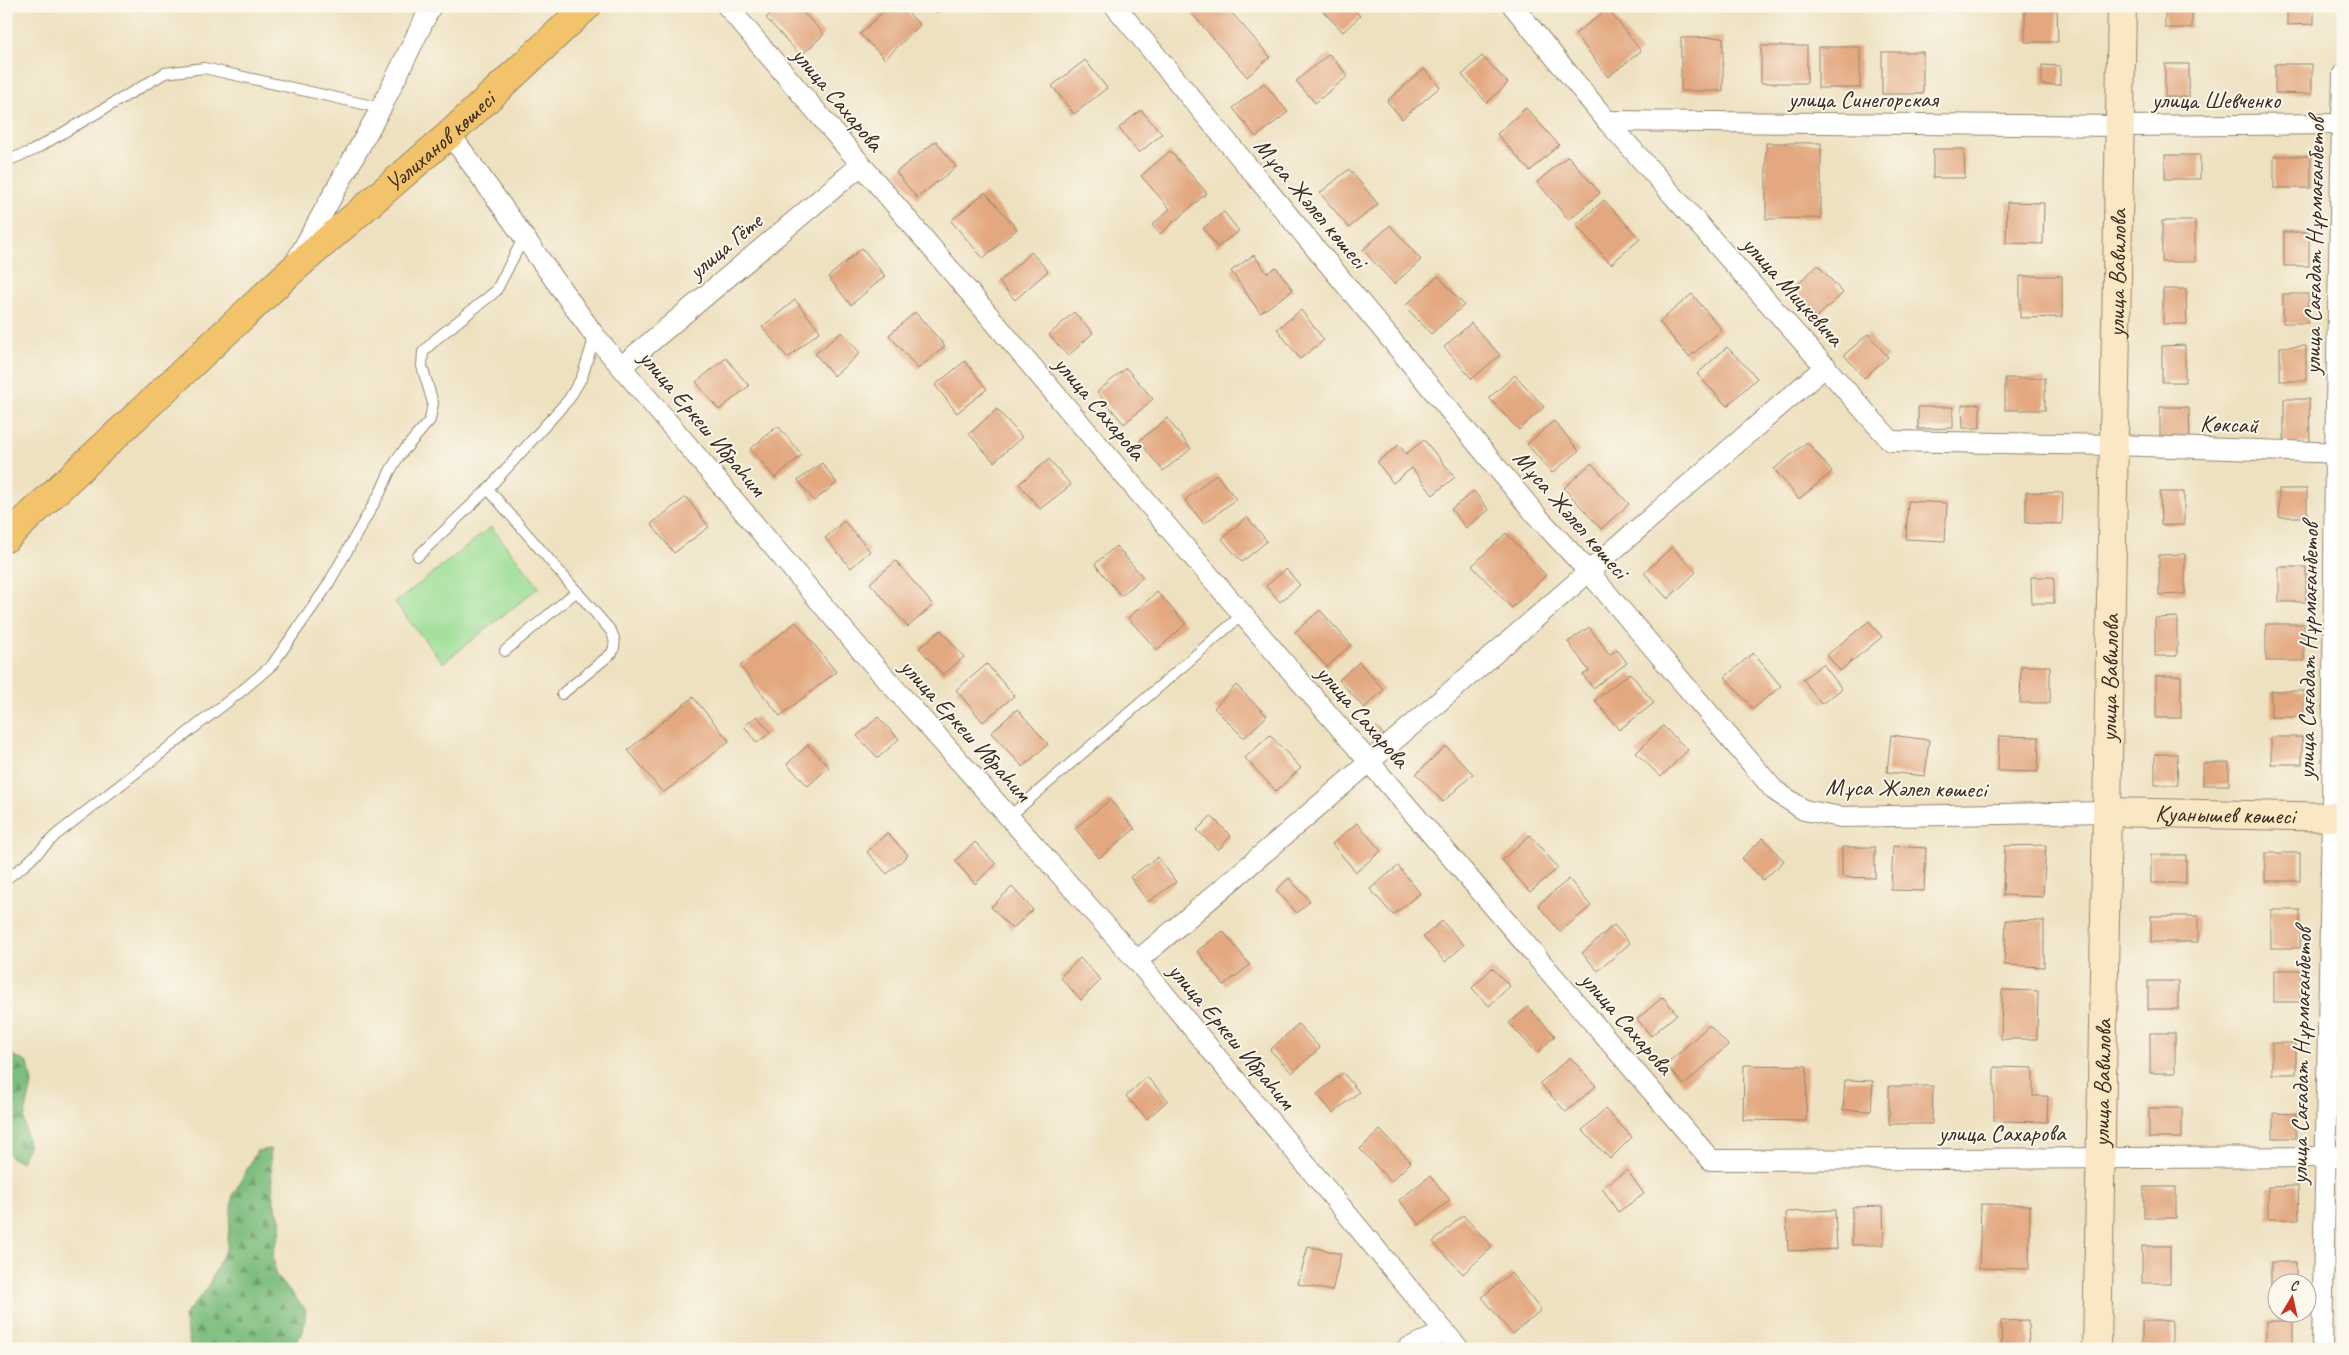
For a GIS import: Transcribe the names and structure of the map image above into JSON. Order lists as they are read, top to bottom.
{
  "streets": {
    "main road": ["Уәлиханов көшесі"],
    "street": [
      "улица Сахарова",
      "улица Синегорская",
      "улица Шевченко",
      "Мұса Жәлел көшесі",
      "улица Гёте",
      "улица Сағадат Нұрмағанбетов",
      "улица Вавилова",
      "улица Мицкевича",
      "улица Еркеш Ибраһим",
      "Көксай",
      "Қуанышев көшесі"
    ]
  },
  "crossings": [
    ["улица Сахарова", "улица Гёте"],
    ["улица Сахарова", "улица Сағадат Нұрмағанбетов"],
    ["улица Сахарова", "улица Вавилова"],
    ["улица Синегорская", "улица Шевченко"],
    ["улица Синегорская", "улица Вавилова"],
    ["улица Синегорская", "улица Мицкевича"],
    ["улица Шевченко", "улица Сағадат Нұрмағанбетов"],
    ["улица Шевченко", "улица Вавилова"],
    ["Уәлиханов көшесі", "улица Еркеш Ибраһим"],
    ["Мұса Жәлел көшесі", "улица Вавилова"],
    ["Мұса Жәлел көшесі", "Қуанышев көшесі"],
    ["улица Гёте", "улица Еркеш Ибраһим"],
    ["улица Сағадат Нұрмағанбетов", "Көксай"],
    ["улица Сағадат Нұрмағанбетов", "Қуанышев көшесі"],
    ["улица Вавилова", "улица Мицкевича"],
    ["улица Вавилова", "Көксай"],
    ["улица Вавилова", "Қуанышев көшесі"],
    ["улица Мицкевича", "Көксай"]
  ],
  "north": "top"
}
